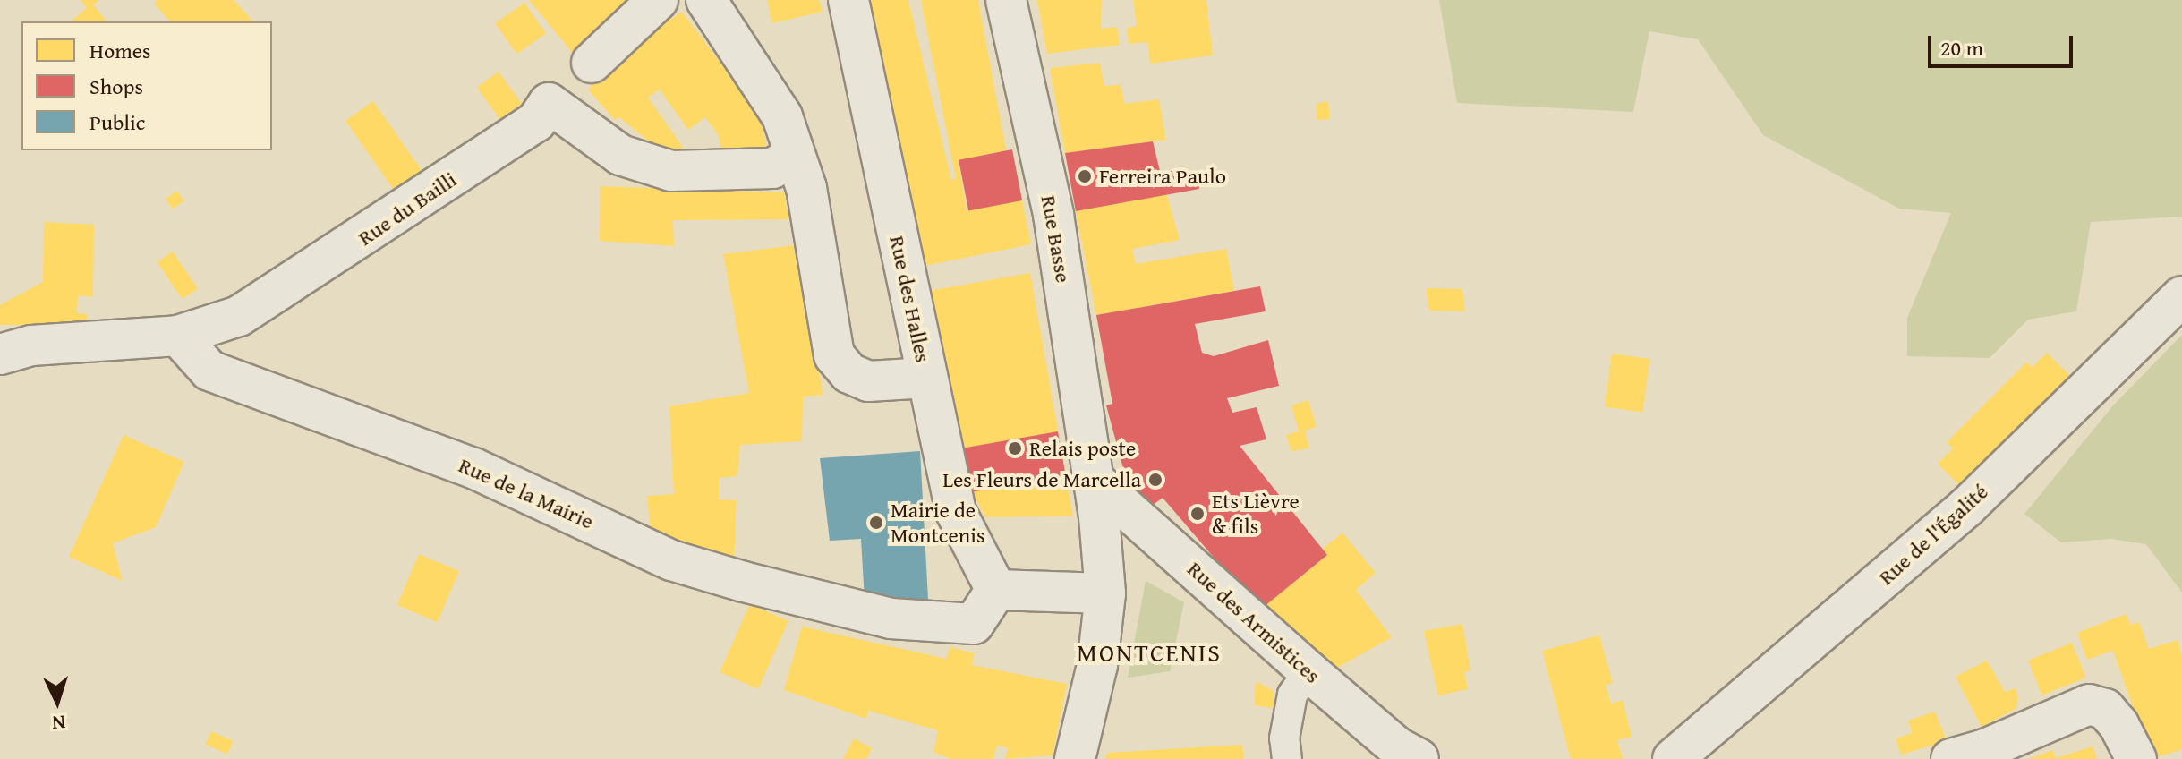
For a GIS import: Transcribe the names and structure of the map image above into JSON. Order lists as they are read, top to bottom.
{
  "streets": {
    "street": [
      "Rue du Bailli",
      "Rue Basse",
      "Rue des Halles",
      "Rue de la Mairie",
      "Rue de l'Égalité",
      "Rue des Armistices"
    ]
  },
  "crossings": [
    ["Rue du Bailli", "Rue de la Mairie"],
    ["Rue Basse", "Rue des Armistices"],
    ["Rue des Halles", "Rue de la Mairie"]
  ],
  "districts": ["MONTCENIS"],
  "places": [
    "Ferreira Paulo",
    "Relais poste",
    "Les Fleurs de Marcella",
    "Ets Lièvre & fils",
    "Mairie de Montcenis"
  ],
  "legend": ["Homes", "Shops", "Public"],
  "scale_bar": "20 m",
  "north": "bottom"
}
